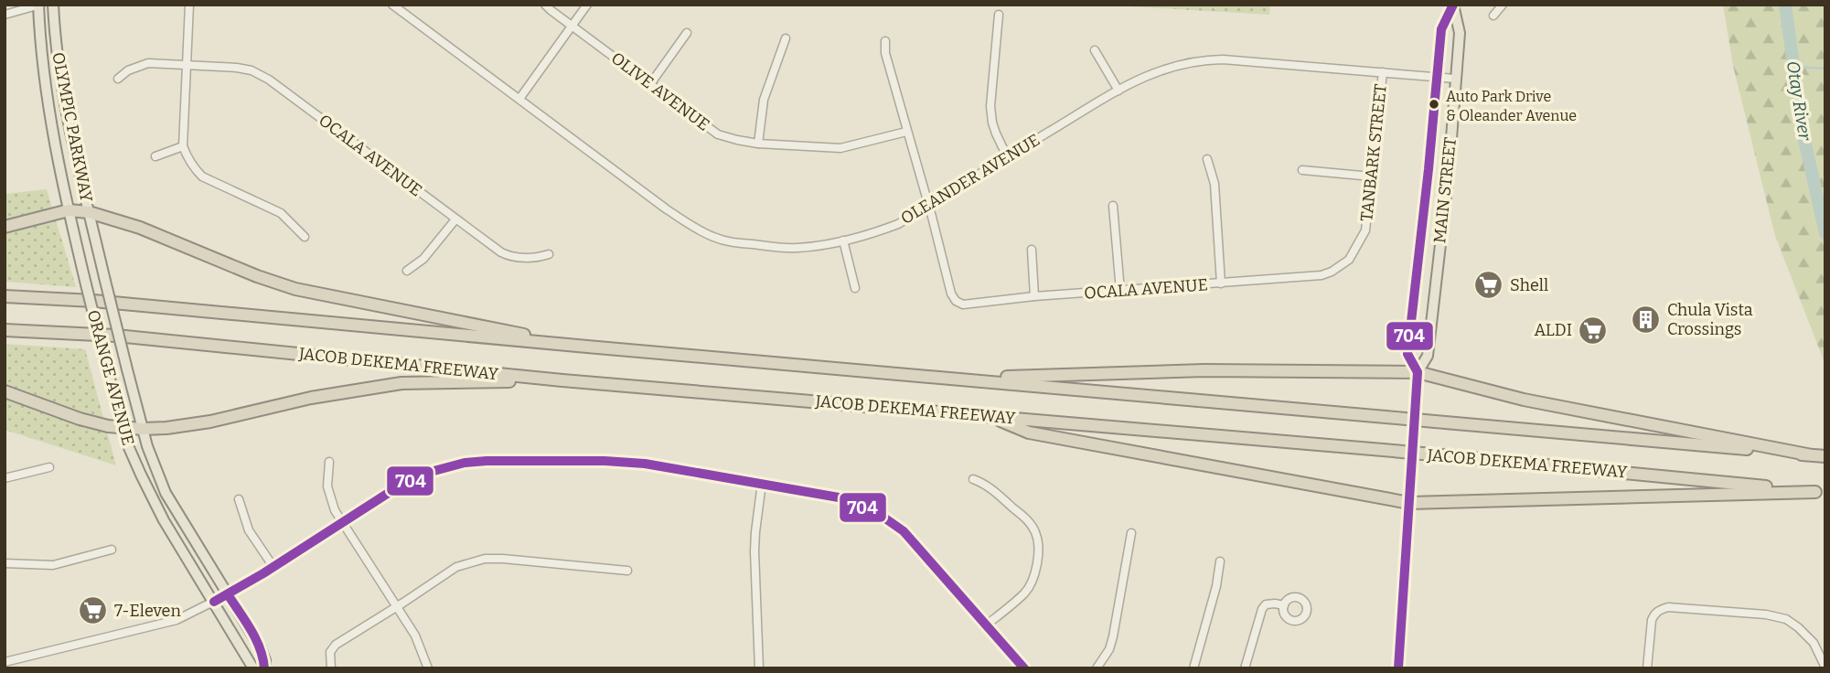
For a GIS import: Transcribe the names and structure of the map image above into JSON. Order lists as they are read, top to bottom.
{
  "streets": {
    "highway": ["JACOB DEKEMA FREEWAY"],
    "main road": ["OLYMPIC PARKWAY", "MAIN STREET", "ORANGE AVENUE"],
    "street": [
      "OLIVE AVENUE",
      "TANBARK STREET",
      "OCALA AVENUE",
      "OLEANDER AVENUE"
    ]
  },
  "crossings": [
    ["OLYMPIC PARKWAY", "ORANGE AVENUE"],
    ["TANBARK STREET", "OCALA AVENUE"],
    ["TANBARK STREET", "OLEANDER AVENUE"],
    ["OCALA AVENUE", "OLEANDER AVENUE"],
    ["OLEANDER AVENUE", "MAIN STREET"]
  ],
  "water": ["Otay River"],
  "places": {
    "other": ["Auto Park Drive & Oleander Avenue"],
    "supermarket": ["Shell", "ALDI", "7-Eleven"],
    "building": ["Chula Vista Crossings"]
  },
  "lines": ["transit line 704"]
}
